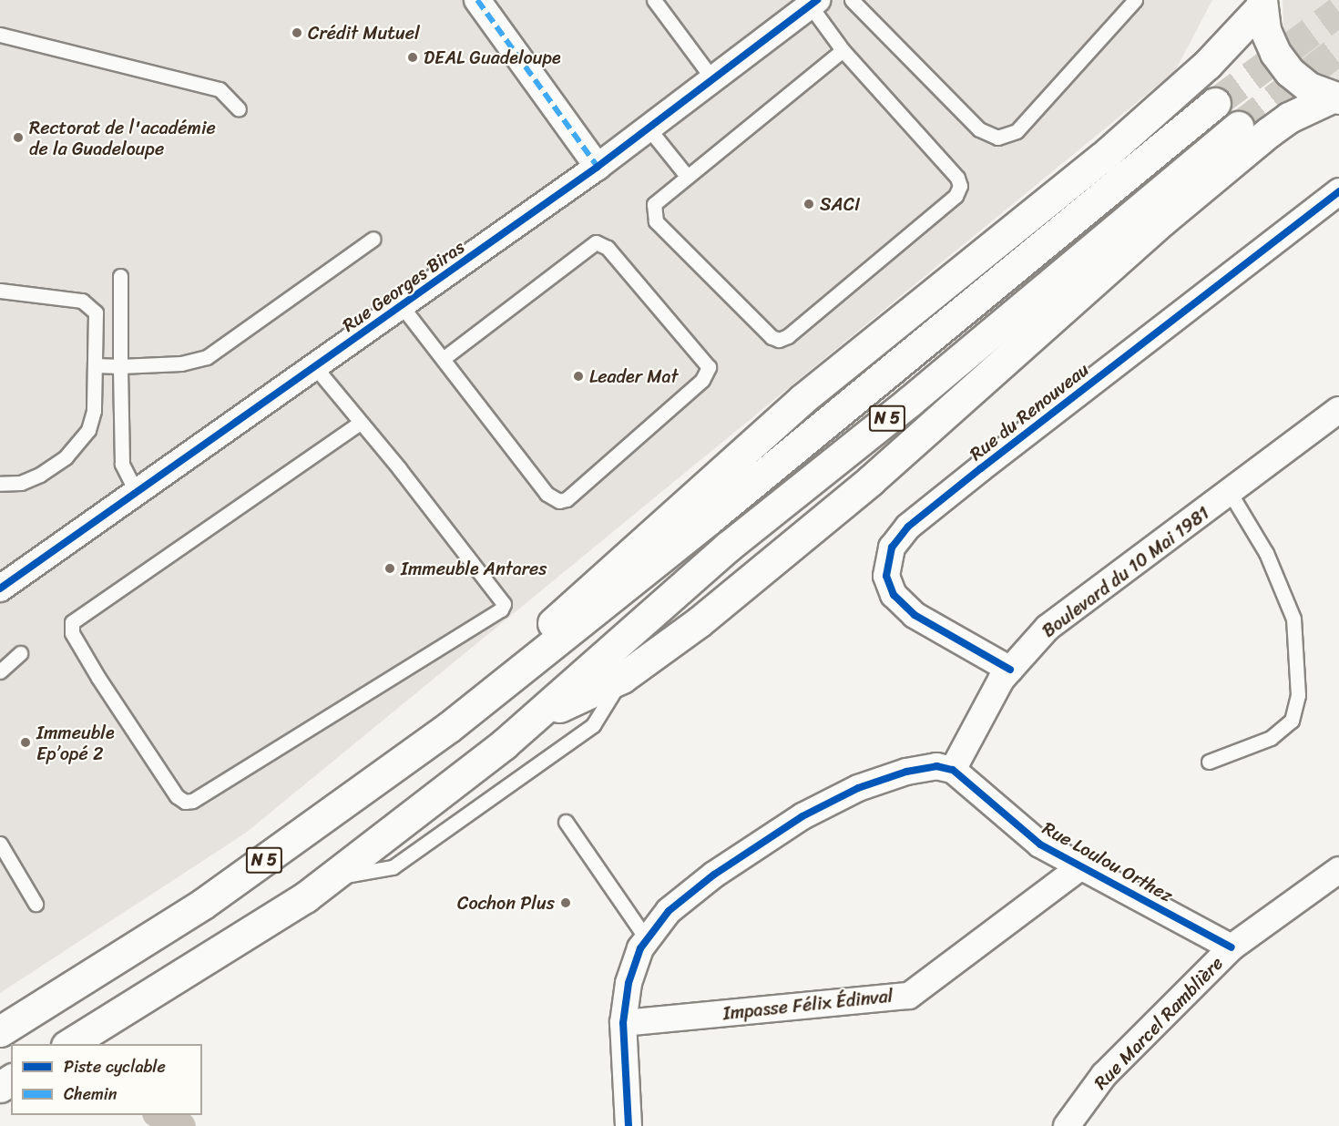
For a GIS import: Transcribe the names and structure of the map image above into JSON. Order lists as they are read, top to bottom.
{
  "streets": {
    "main road": ["N 5"],
    "street": [
      "Rue Georges Biras",
      "Rue du Renouveau",
      "Boulevard du 10 Mai 1981",
      "Rue Loulou Orthez",
      "Impasse Félix Édinval",
      "Rue Marcel Ramblière"
    ]
  },
  "crossings": [
    ["Rue du Renouveau", "Boulevard du 10 Mai 1981"],
    ["Boulevard du 10 Mai 1981", "Rue Loulou Orthez"],
    ["Rue Loulou Orthez", "Impasse Félix Édinval"],
    ["Rue Loulou Orthez", "Rue Marcel Ramblière"]
  ],
  "places": [
    "Crédit Mutuel",
    "DEAL Guadeloupe",
    "Rectorat de l'académie de la Guadeloupe",
    "SACI",
    "Leader Mat",
    "Immeuble Antares",
    "Immeuble Ep’opé 2",
    "Cochon Plus"
  ],
  "legend": ["Piste cyclable", "Chemin"]
}
